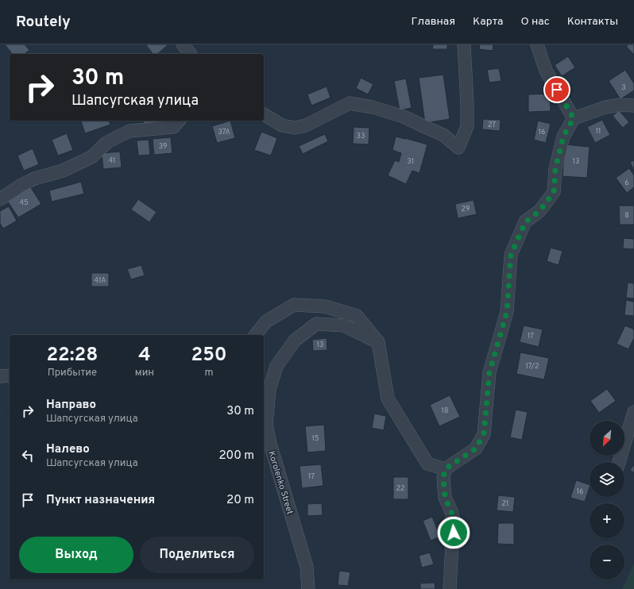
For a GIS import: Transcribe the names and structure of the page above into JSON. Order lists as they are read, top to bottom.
{
  "streets": {
    "street": ["Korolenko Street"]
  },
  "house_numbers": [
    "3",
    "27",
    "11",
    "37А",
    "16",
    "33",
    "39",
    "41",
    "31",
    "13",
    "6",
    "45",
    "29",
    "8",
    "41А",
    "17",
    "13",
    "17/2",
    "18",
    "15",
    "17",
    "22",
    "16",
    "21"
  ],
  "north": "bottom left",
  "page": {
    "header": "Routely",
    "nav": [
      "Главная",
      "Карта",
      "О нас",
      "Контакты"
    ],
    "turn": ["30 m", "Шапсугская улица"],
    "eta": [
      "22:28",
      "Прибытие",
      "4",
      "мин",
      "250",
      "m"
    ],
    "list": [
      {
        "name": "Направо",
        "note": "Шапсугская улица",
        "value": "30 m"
      },
      {
        "name": "Налево",
        "note": "Шапсугская улица",
        "value": "200 m"
      },
      {
        "name": "Пункт назначения",
        "value": "20 m"
      }
    ],
    "map_buttons": ["+", "−"],
    "buttons": ["Выход", "Поделиться"]
  }
}
